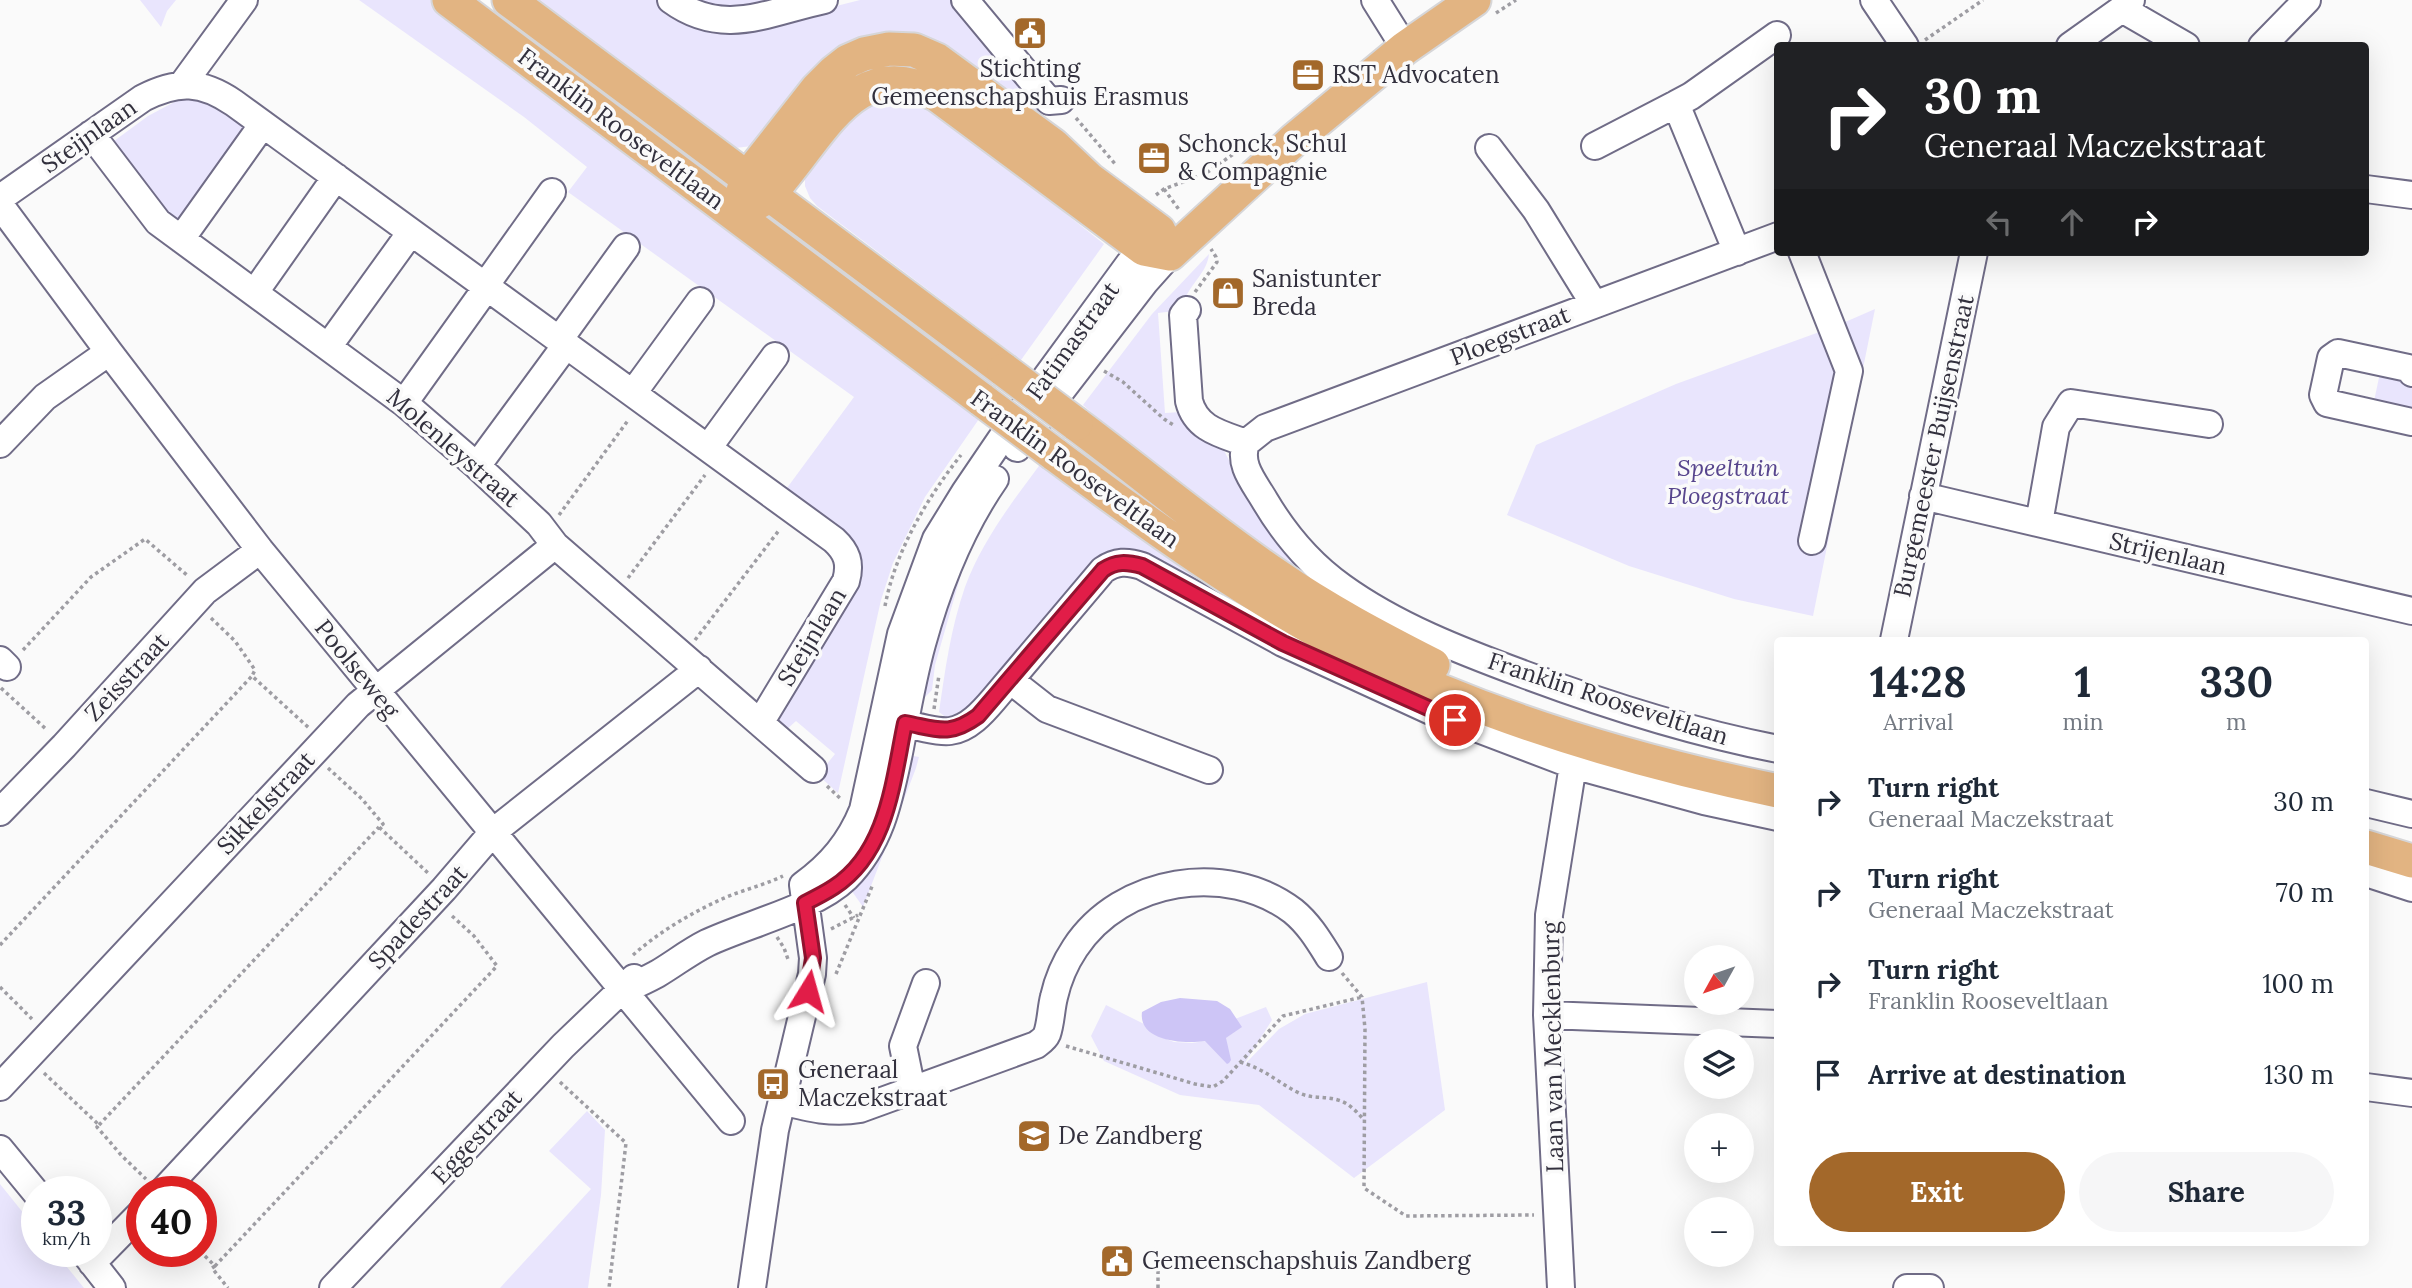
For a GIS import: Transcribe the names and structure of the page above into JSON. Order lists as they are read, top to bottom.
{
  "streets": {
    "main road": ["Franklin Rooseveltlaan", "Fatimastraat"],
    "street": [
      "Steijnlaan",
      "Ploegstraat",
      "Burgemeester Buijsenstraat",
      "Molenleystraat",
      "Strijenlaan",
      "Poolseweg",
      "Zeisstraat",
      "Sikkelstraat",
      "Spadestraat",
      "Laan van Mecklenburg",
      "Eggestraat"
    ]
  },
  "crossings": [
    ["Franklin Rooseveltlaan", "Ploegstraat"],
    ["Franklin Rooseveltlaan", "Laan van Mecklenburg"],
    ["Steijnlaan", "Molenleystraat"],
    ["Burgemeester Buijsenstraat", "Strijenlaan"],
    ["Molenleystraat", "Sikkelstraat"],
    ["Molenleystraat", "Spadestraat"],
    ["Poolseweg", "Zeisstraat"],
    ["Poolseweg", "Sikkelstraat"],
    ["Poolseweg", "Spadestraat"],
    ["Poolseweg", "Eggestraat"]
  ],
  "parks": ["Speeltuin Ploegstraat"],
  "places": {
    "public building": ["Stichting Gemeenschapshuis Erasmus", "Gemeenschapshuis Zandberg"],
    "office": ["RST Advocaten", "Schonck, Schul & Compagnie"],
    "shop": ["Sanistunter Breda"],
    "bus stop": ["Generaal Maczekstraat"],
    "school or university": ["De Zandberg"]
  },
  "north": "bottom left",
  "page": {
    "turn": ["30 m", "Generaal Maczekstraat"],
    "eta": [
      "14:28",
      "Arrival",
      "1",
      "min",
      "330",
      "m"
    ],
    "list": [
      {
        "name": "Turn right",
        "note": "Generaal Maczekstraat",
        "value": "30 m"
      },
      {
        "name": "Turn right",
        "note": "Generaal Maczekstraat",
        "value": "70 m"
      },
      {
        "name": "Turn right",
        "note": "Franklin Rooseveltlaan",
        "value": "100 m"
      },
      {
        "name": "Arrive at destination",
        "value": "130 m"
      }
    ],
    "map_buttons": ["+", "−"],
    "buttons": ["Exit", "Share"],
    "speed": "33 km/h",
    "limit": "40"
  }
}
